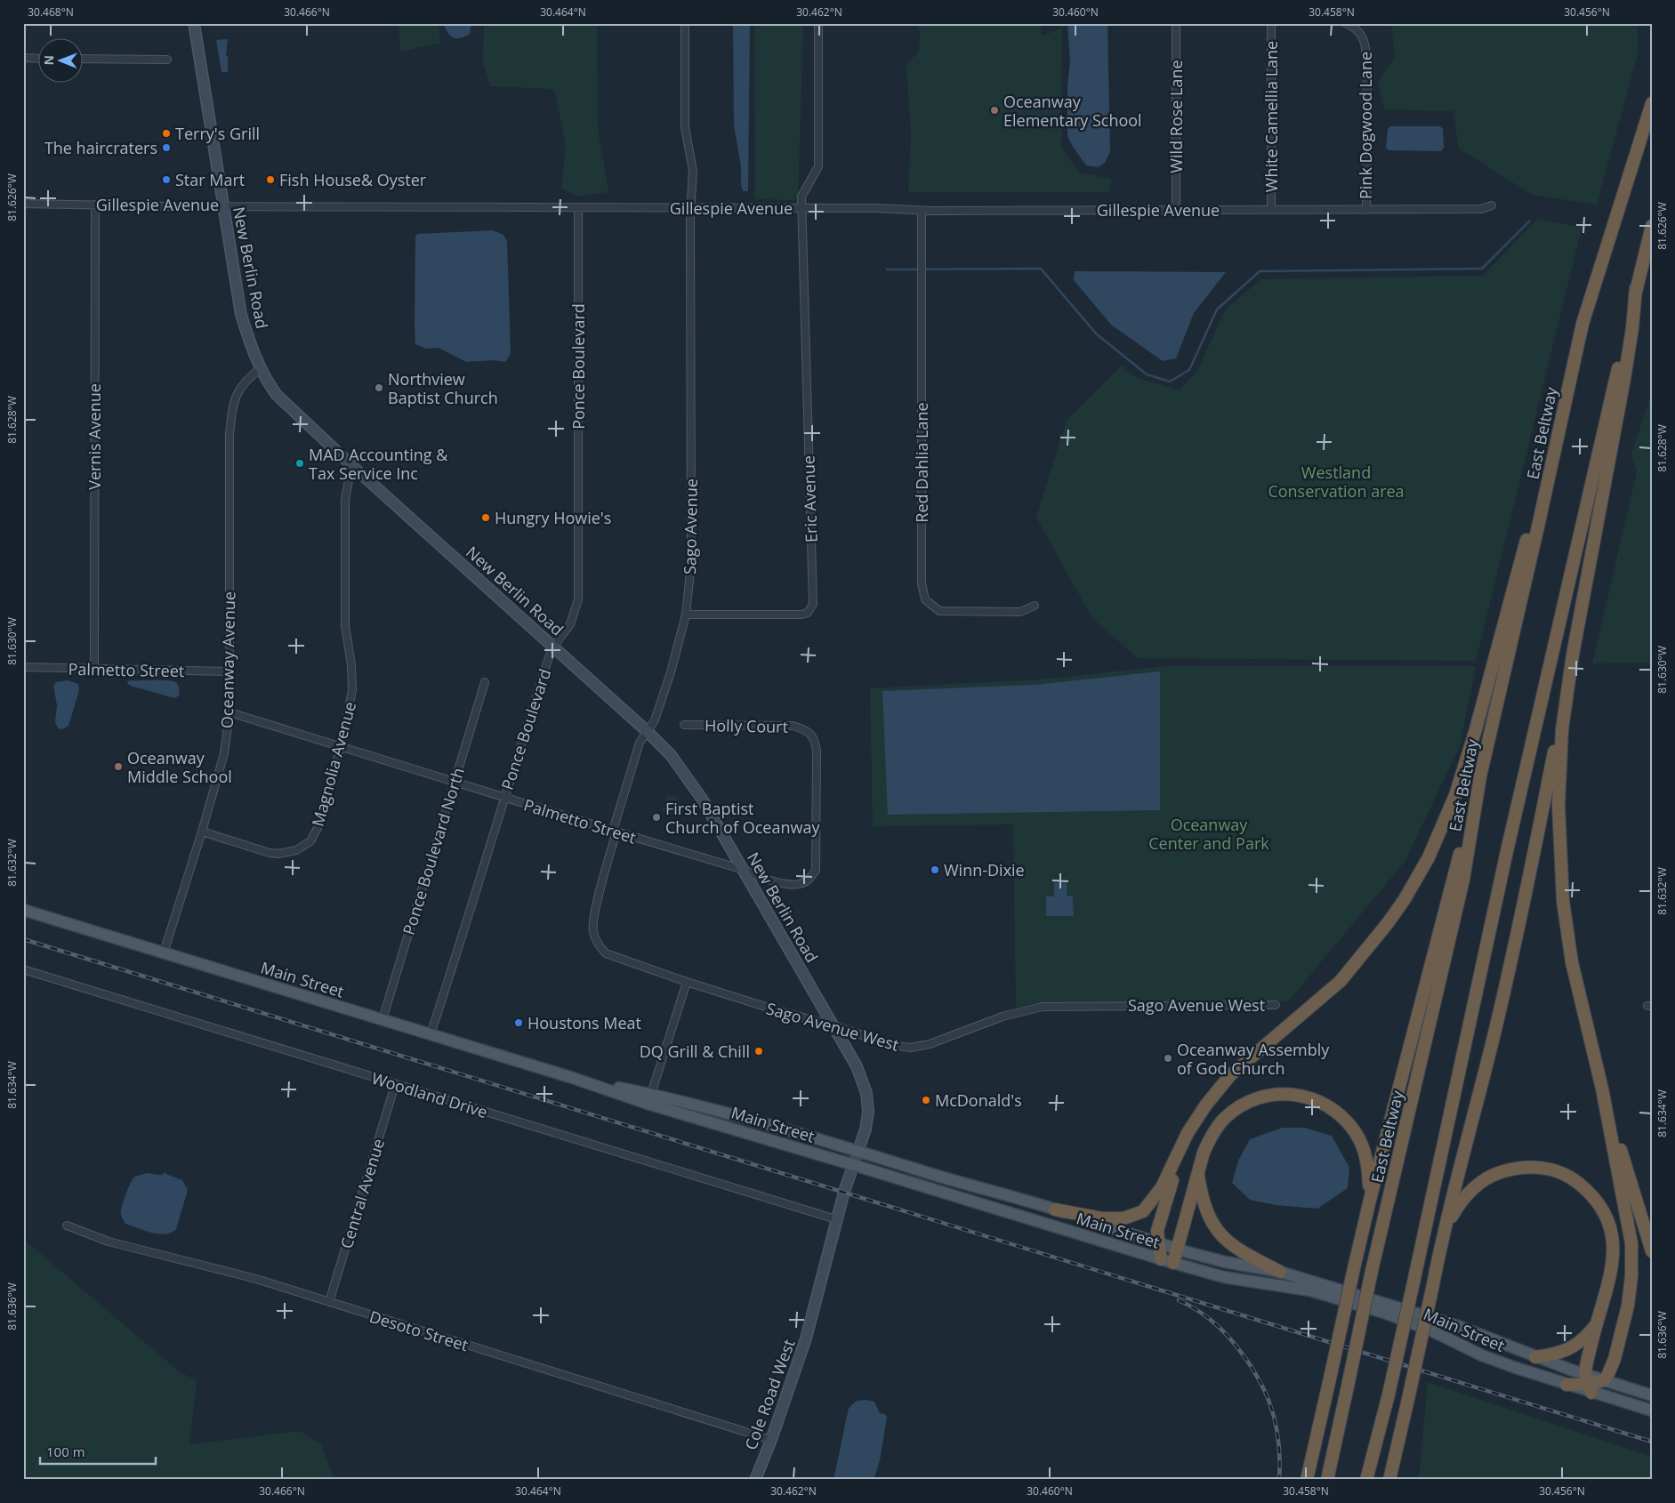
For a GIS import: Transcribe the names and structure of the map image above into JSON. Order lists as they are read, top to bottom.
{
  "streets": {
    "highway": ["East Beltway"],
    "main road": ["Main Street"],
    "street": [
      "Wild Rose Lane",
      "White Camellia Lane",
      "Pink Dogwood Lane",
      "Gillespie Avenue",
      "New Berlin Road",
      "Ponce Boulevard",
      "Vernis Avenue",
      "Red Dahlia Lane",
      "Eric Avenue",
      "Sago Avenue",
      "Oceanway Avenue",
      "Palmetto Street",
      "Holly Court",
      "Magnolia Avenue",
      "Ponce Boulevard North",
      "Sago Avenue West",
      "Woodland Drive",
      "Central Avenue",
      "Desoto Street",
      "Cole Road West"
    ]
  },
  "crossings": [
    ["Wild Rose Lane", "Gillespie Avenue"],
    ["White Camellia Lane", "Gillespie Avenue"],
    ["Pink Dogwood Lane", "Gillespie Avenue"],
    ["Gillespie Avenue", "New Berlin Road"],
    ["Gillespie Avenue", "Ponce Boulevard"],
    ["Gillespie Avenue", "Vernis Avenue"],
    ["Gillespie Avenue", "Red Dahlia Lane"],
    ["Gillespie Avenue", "Eric Avenue"],
    ["Gillespie Avenue", "Sago Avenue"],
    ["New Berlin Road", "Ponce Boulevard"],
    ["New Berlin Road", "Sago Avenue"],
    ["New Berlin Road", "Oceanway Avenue"],
    ["New Berlin Road", "Palmetto Street"],
    ["New Berlin Road", "Magnolia Avenue"],
    ["New Berlin Road", "Main Street"],
    ["New Berlin Road", "Sago Avenue West"],
    ["New Berlin Road", "Cole Road West"],
    ["Ponce Boulevard", "Palmetto Street"],
    ["Ponce Boulevard", "Main Street"],
    ["Vernis Avenue", "Palmetto Street"],
    ["Eric Avenue", "Sago Avenue"],
    ["Sago Avenue", "Palmetto Street"],
    ["Sago Avenue", "Sago Avenue West"],
    ["Oceanway Avenue", "Palmetto Street"],
    ["Oceanway Avenue", "Magnolia Avenue"],
    ["Oceanway Avenue", "Main Street"],
    ["Palmetto Street", "Holly Court"],
    ["Palmetto Street", "Magnolia Avenue"],
    ["Palmetto Street", "Ponce Boulevard North"],
    ["Ponce Boulevard North", "Main Street"],
    ["Main Street", "Cole Road West"],
    ["Woodland Drive", "Central Avenue"],
    ["Woodland Drive", "Cole Road West"],
    ["Central Avenue", "Desoto Street"],
    ["Desoto Street", "Cole Road West"]
  ],
  "parks": ["Westland Conservation area", "Oceanway Center and Park"],
  "places": [
    "Oceanway Elementary School",
    "Terry's Grill",
    "The haircraters",
    "Star Mart",
    "Fish House& Oyster",
    "Northview Baptist Church",
    "MAD Accounting & Tax Service Inc",
    "Hungry Howie's",
    "Oceanway Middle School",
    "First Baptist Church of Oceanway",
    "Winn-Dixie",
    "Houstons Meat",
    "DQ Grill & Chill",
    "Oceanway Assembly of God Church",
    "McDonald's"
  ],
  "scale_bar": "100 m",
  "north": "left",
  "coordinates": [
    "30.468°N",
    "30.466°N",
    "30.464°N",
    "30.462°N",
    "30.460°N",
    "30.458°N",
    "30.456°N",
    "81.626°W",
    "81.628°W",
    "81.630°W",
    "81.632°W",
    "81.634°W",
    "81.636°W"
  ]
}
